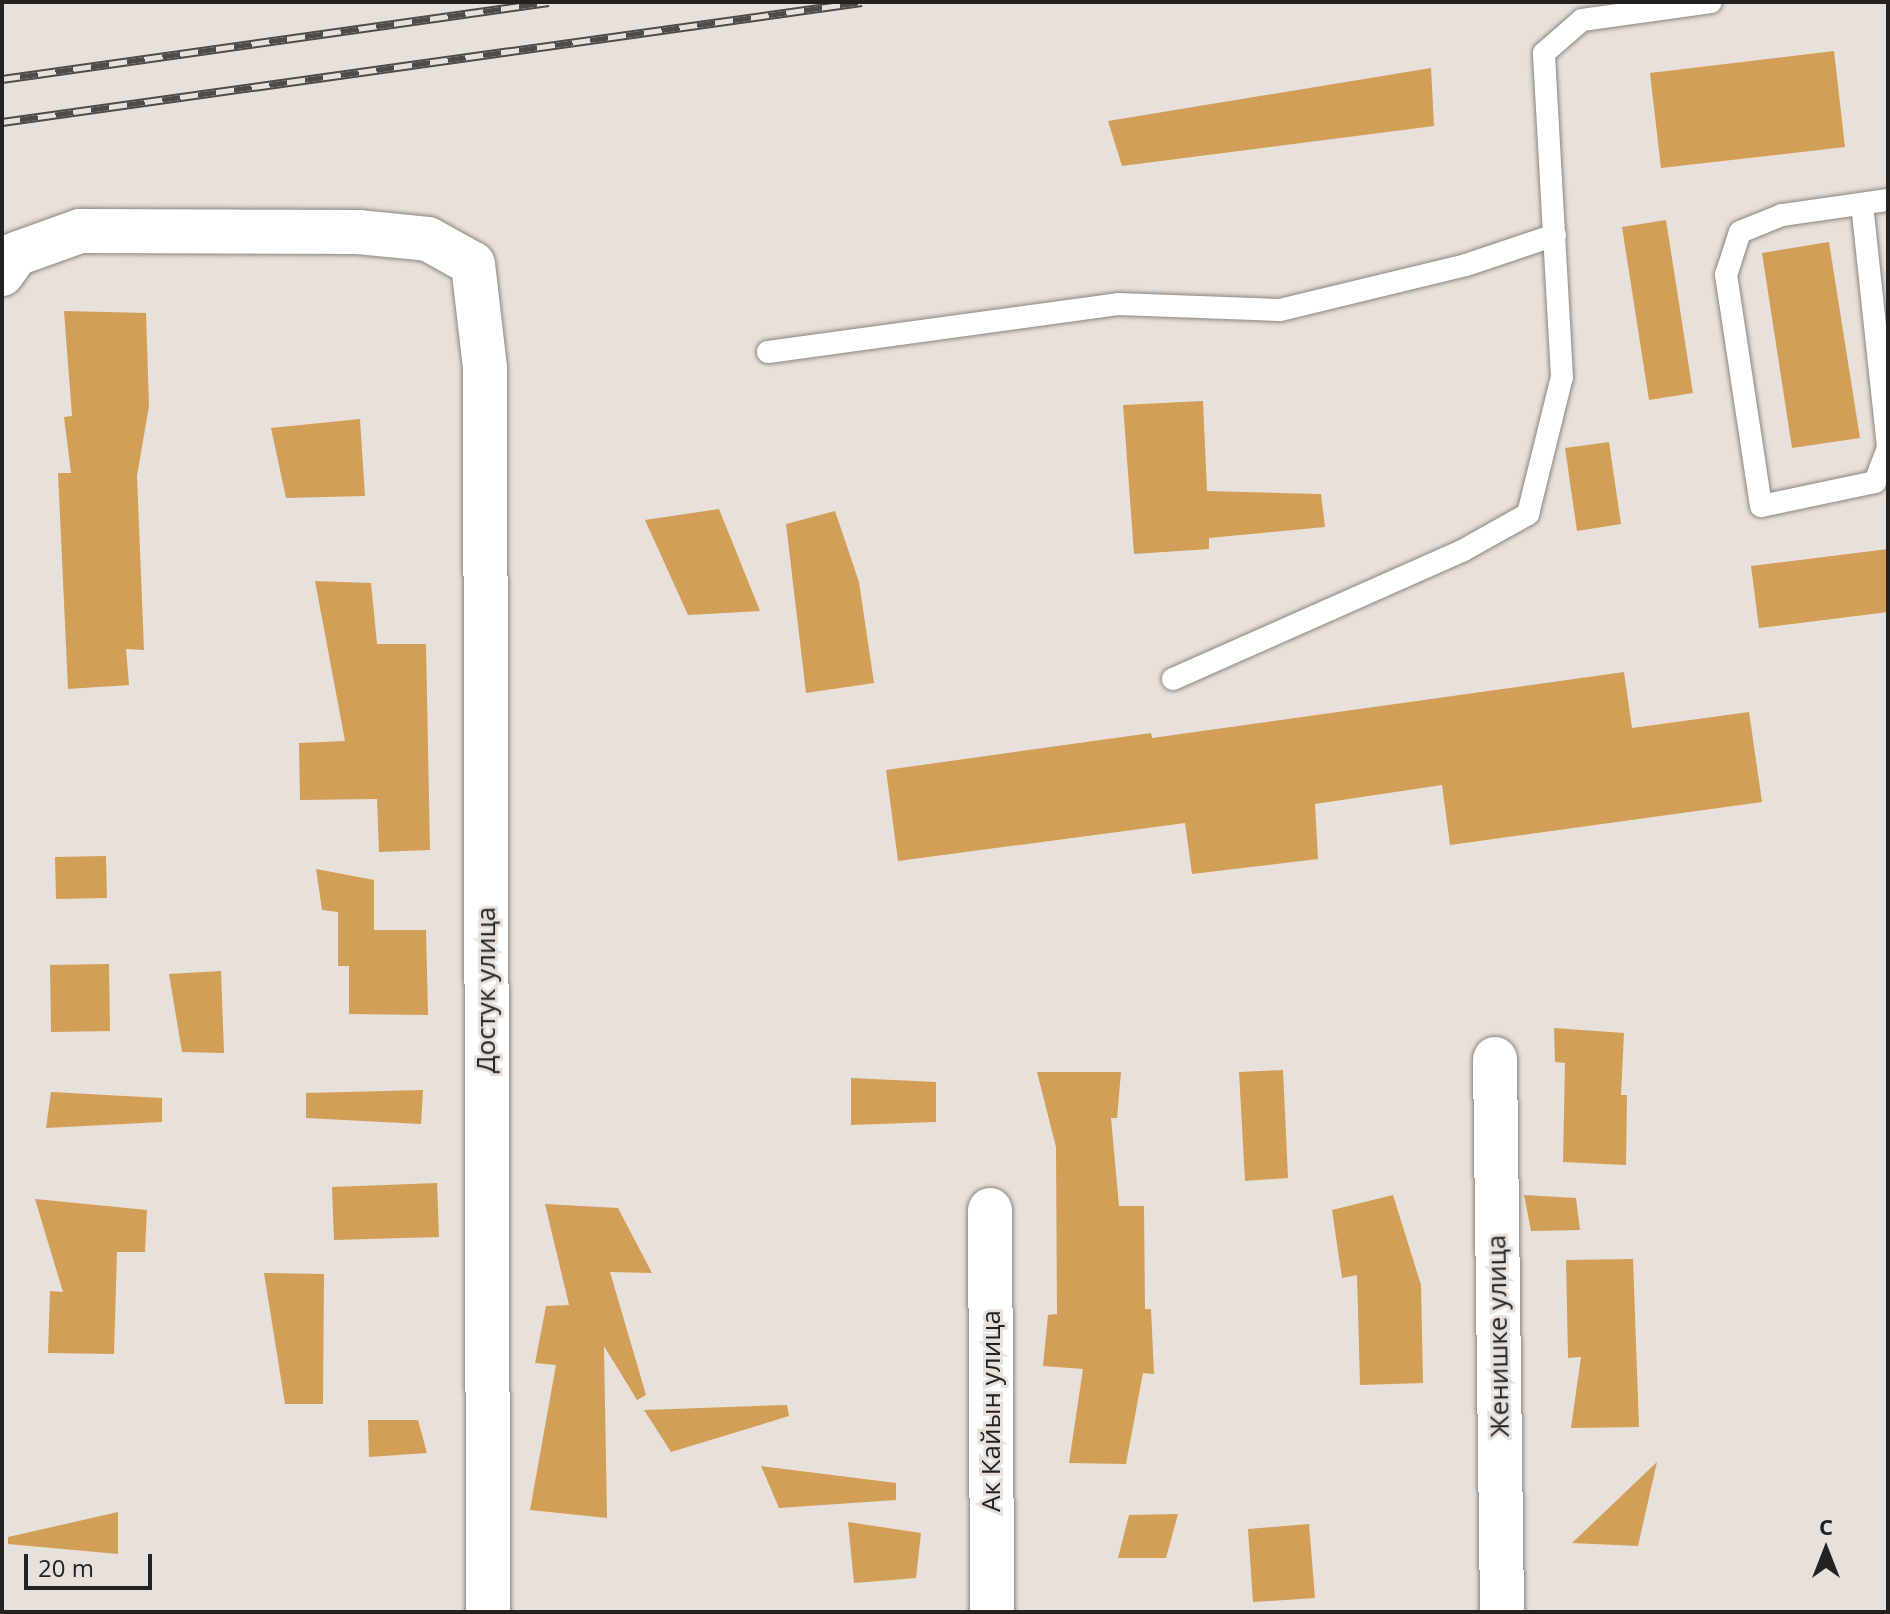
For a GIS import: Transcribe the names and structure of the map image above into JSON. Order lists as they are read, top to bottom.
{
  "streets": {
    "street": ["Достук улица", "Женишке улица", "Ак Кайын улица"]
  },
  "scale_bar": "20 m",
  "north": "top"
}
